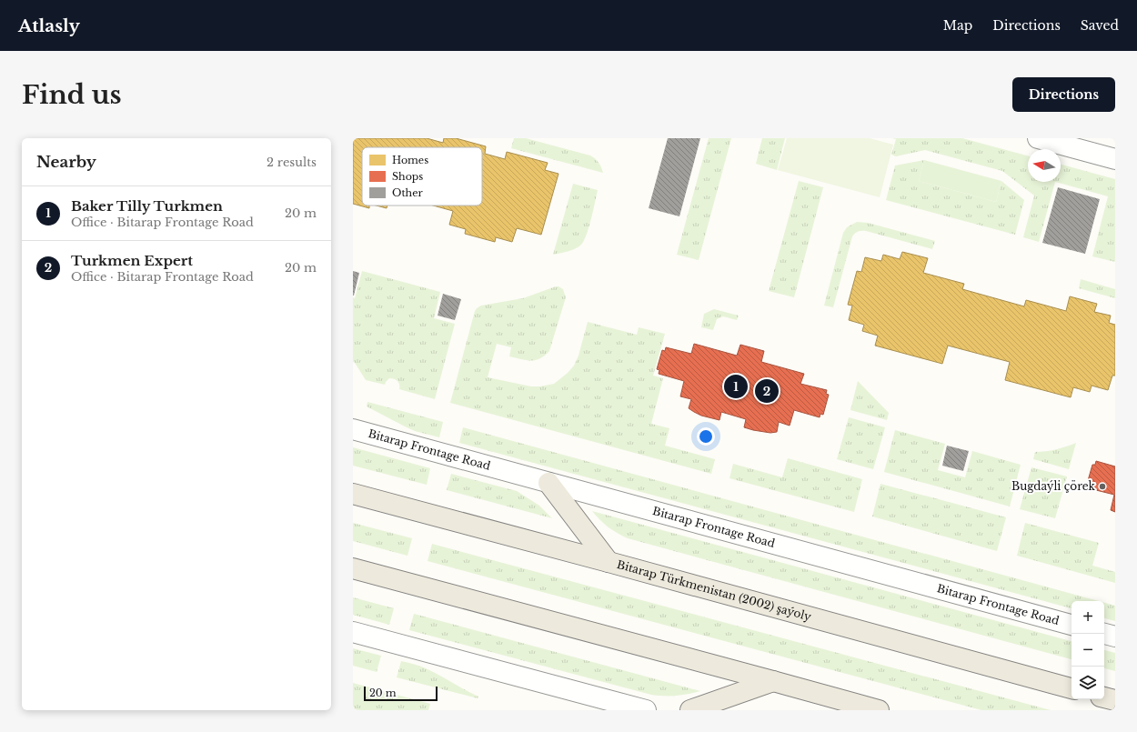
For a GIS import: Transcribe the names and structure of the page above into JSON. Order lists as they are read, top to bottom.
{
  "streets": {
    "main road": ["Bitarap Türkmenistan (2002) şaýoly"],
    "street": ["Bitarap Frontage Road"]
  },
  "places": ["Bugdaýli çörek"],
  "legend": ["Homes", "Shops", "Other"],
  "scale_bar": "20 m",
  "north": "left",
  "page": {
    "header": "Atlasly",
    "nav": ["Map", "Directions", "Saved"],
    "buttons": "Directions",
    "title": "Find us",
    "heading": ["Nearby", "2 results"],
    "list": [
      {
        "mark": "1",
        "name": "Baker Tilly Turkmen",
        "note": "Office · Bitarap Frontage Road",
        "value": "20 m"
      },
      {
        "mark": "2",
        "name": "Turkmen Expert",
        "note": "Office · Bitarap Frontage Road",
        "value": "20 m"
      }
    ],
    "pins": ["1", "2"],
    "map_buttons": ["+", "−"],
    "scale": "20 m"
  }
}
